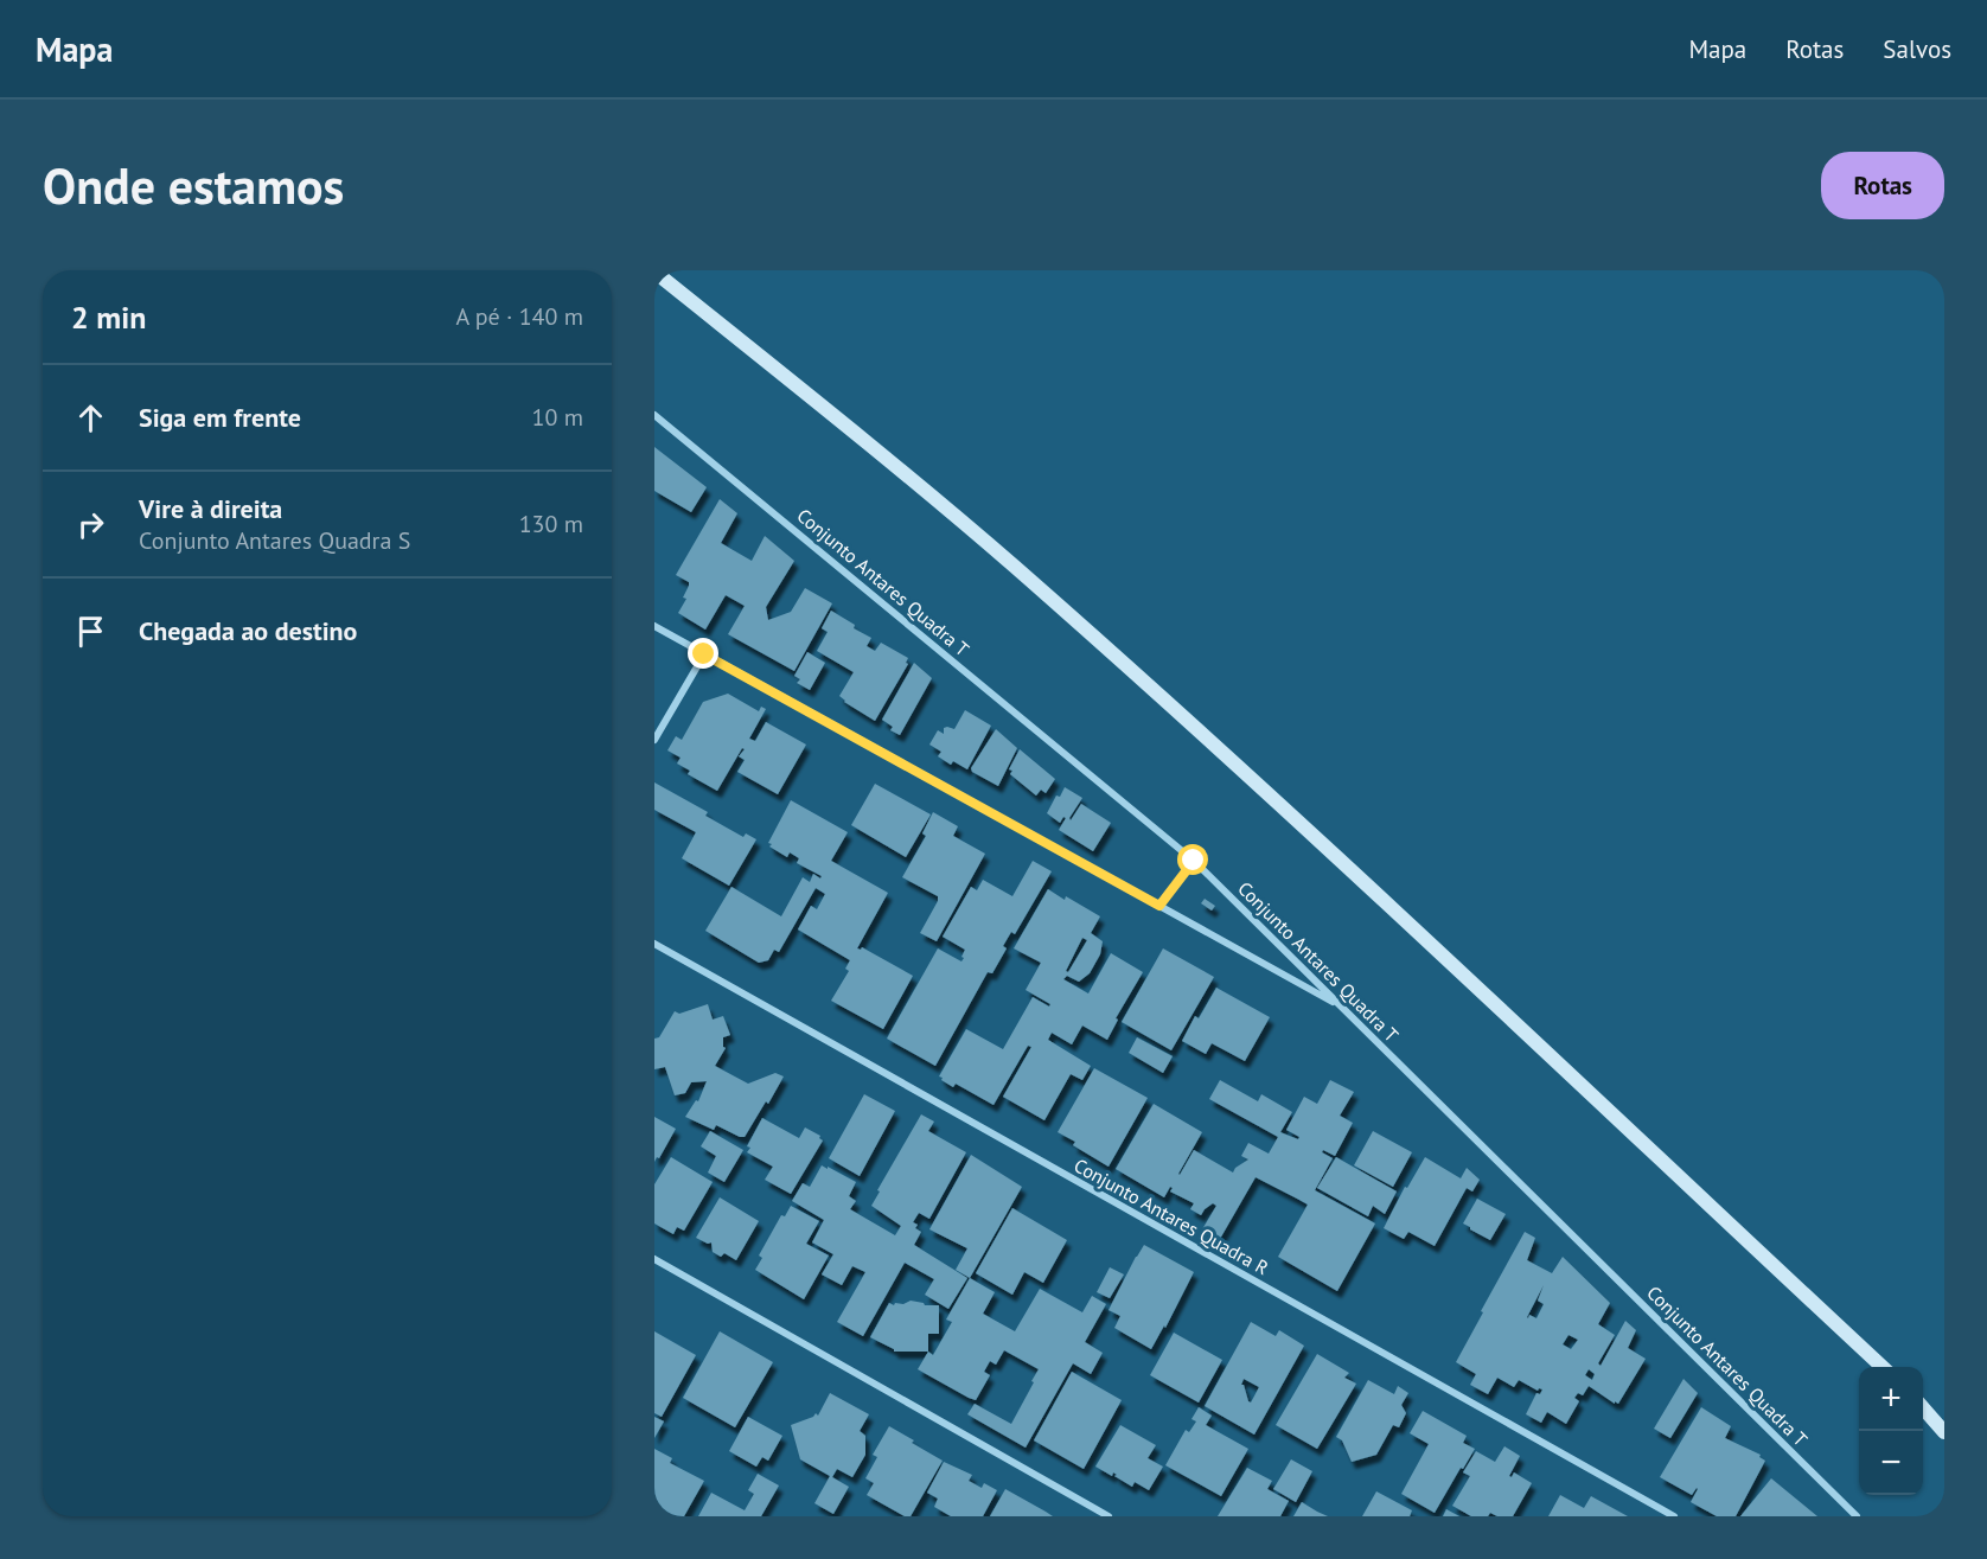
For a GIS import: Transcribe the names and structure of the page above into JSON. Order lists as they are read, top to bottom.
{
  "streets": {
    "street": ["Conjunto Antares Quadra T", "Conjunto Antares Quadra R"]
  },
  "page": {
    "header": "Mapa",
    "nav": ["Mapa", "Rotas", "Salvos"],
    "buttons": "Rotas",
    "title": "Onde estamos",
    "heading": ["2 min", "A pé · 140 m"],
    "list": [
      ["Siga em frente", "10 m"],
      ["Vire à direita", "Conjunto Antares Quadra S", "130 m"],
      "Chegada ao destino"
    ],
    "map_buttons": ["+", "−"]
  }
}
